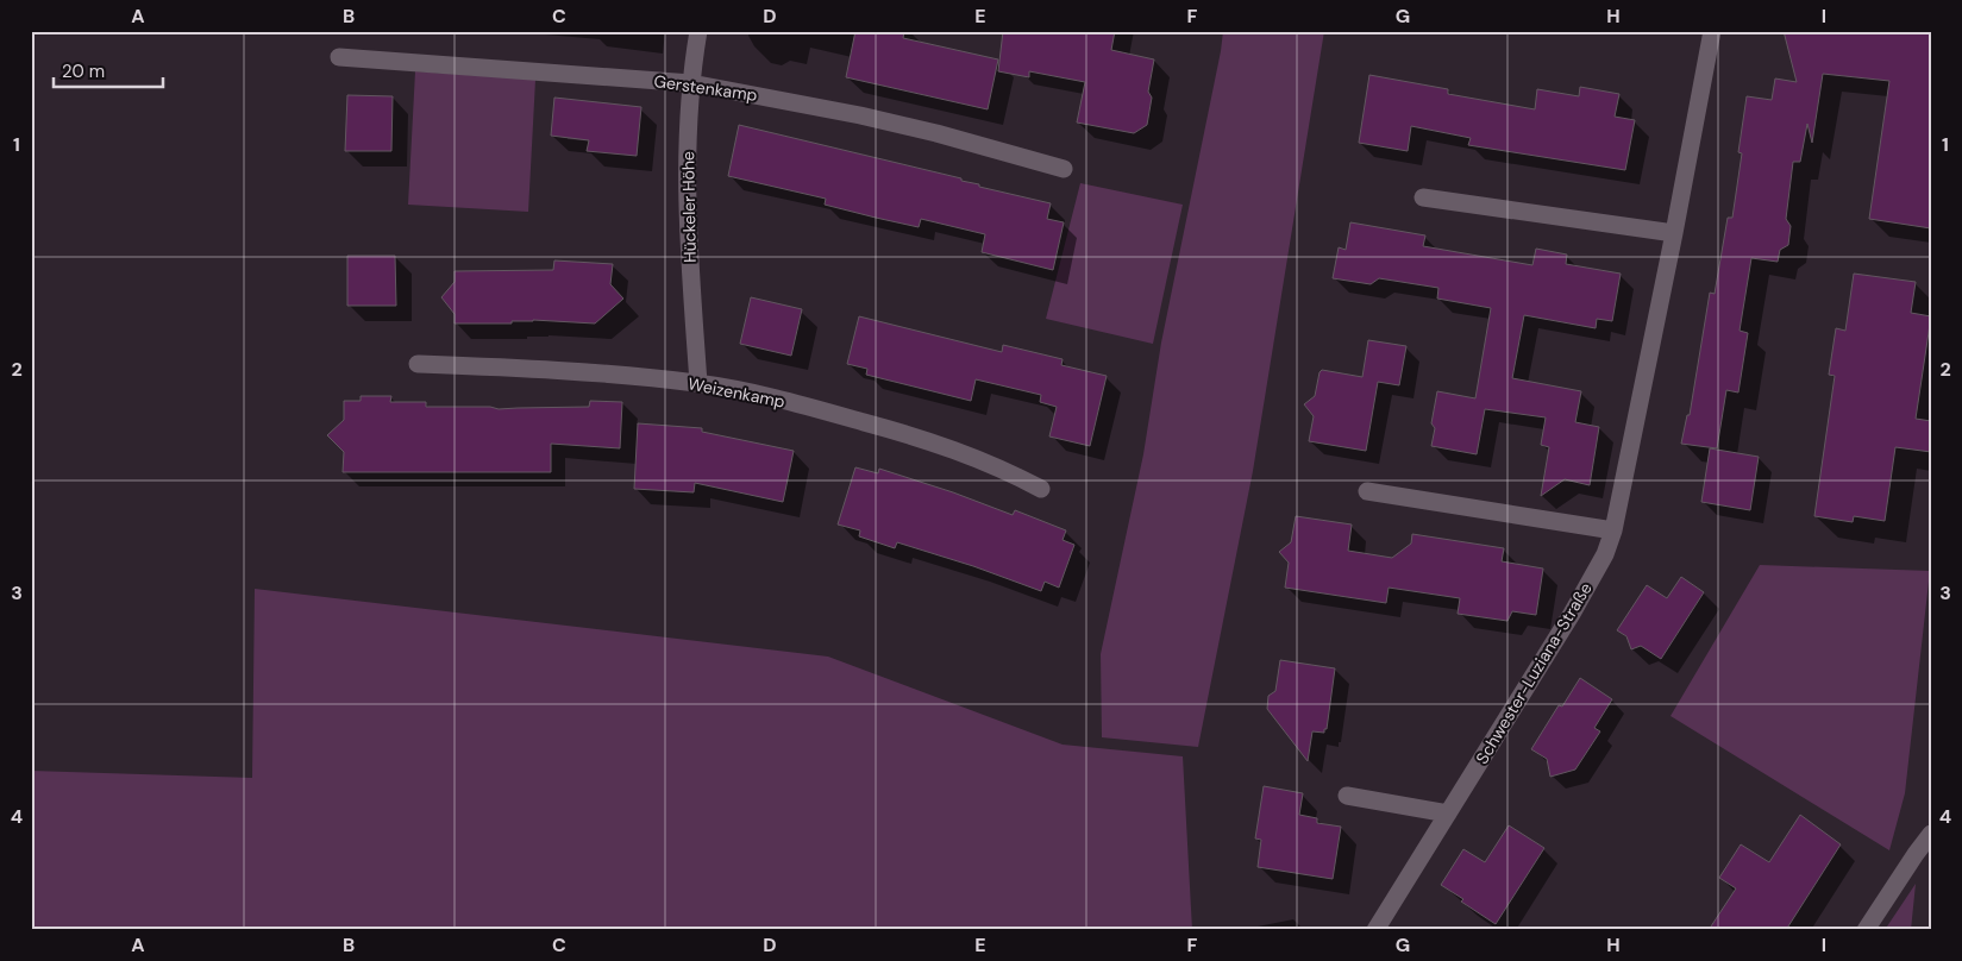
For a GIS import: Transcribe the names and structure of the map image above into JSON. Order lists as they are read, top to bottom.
{
  "streets": {
    "street": [
      "Gerstenkamp",
      "Hückeler Höhe",
      "Weizenkamp",
      "Schwester-Luziana-Straße"
    ]
  },
  "crossings": [
    ["Gerstenkamp", "Hückeler Höhe"],
    ["Hückeler Höhe", "Weizenkamp"]
  ],
  "scale_bar": "20 m",
  "grid": {
    "columns": [
      "A",
      "B",
      "C",
      "D",
      "E",
      "F",
      "G",
      "H",
      "I"
    ],
    "rows": [
      "1",
      "2",
      "3",
      "4"
    ]
  }
}
